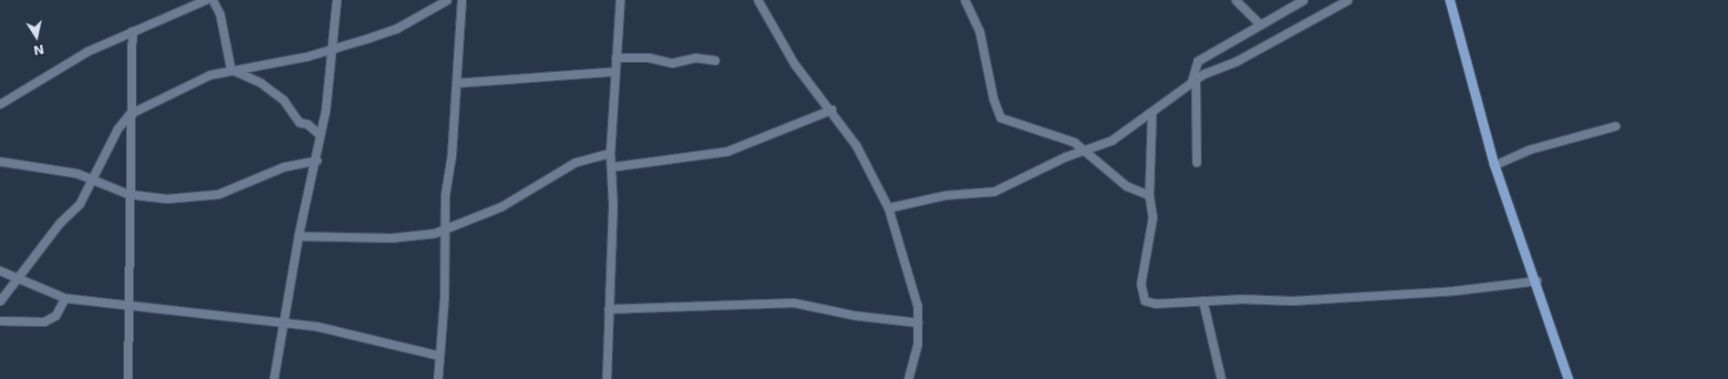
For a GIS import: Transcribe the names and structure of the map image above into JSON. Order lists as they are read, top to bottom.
{
  "north": "bottom"
}
